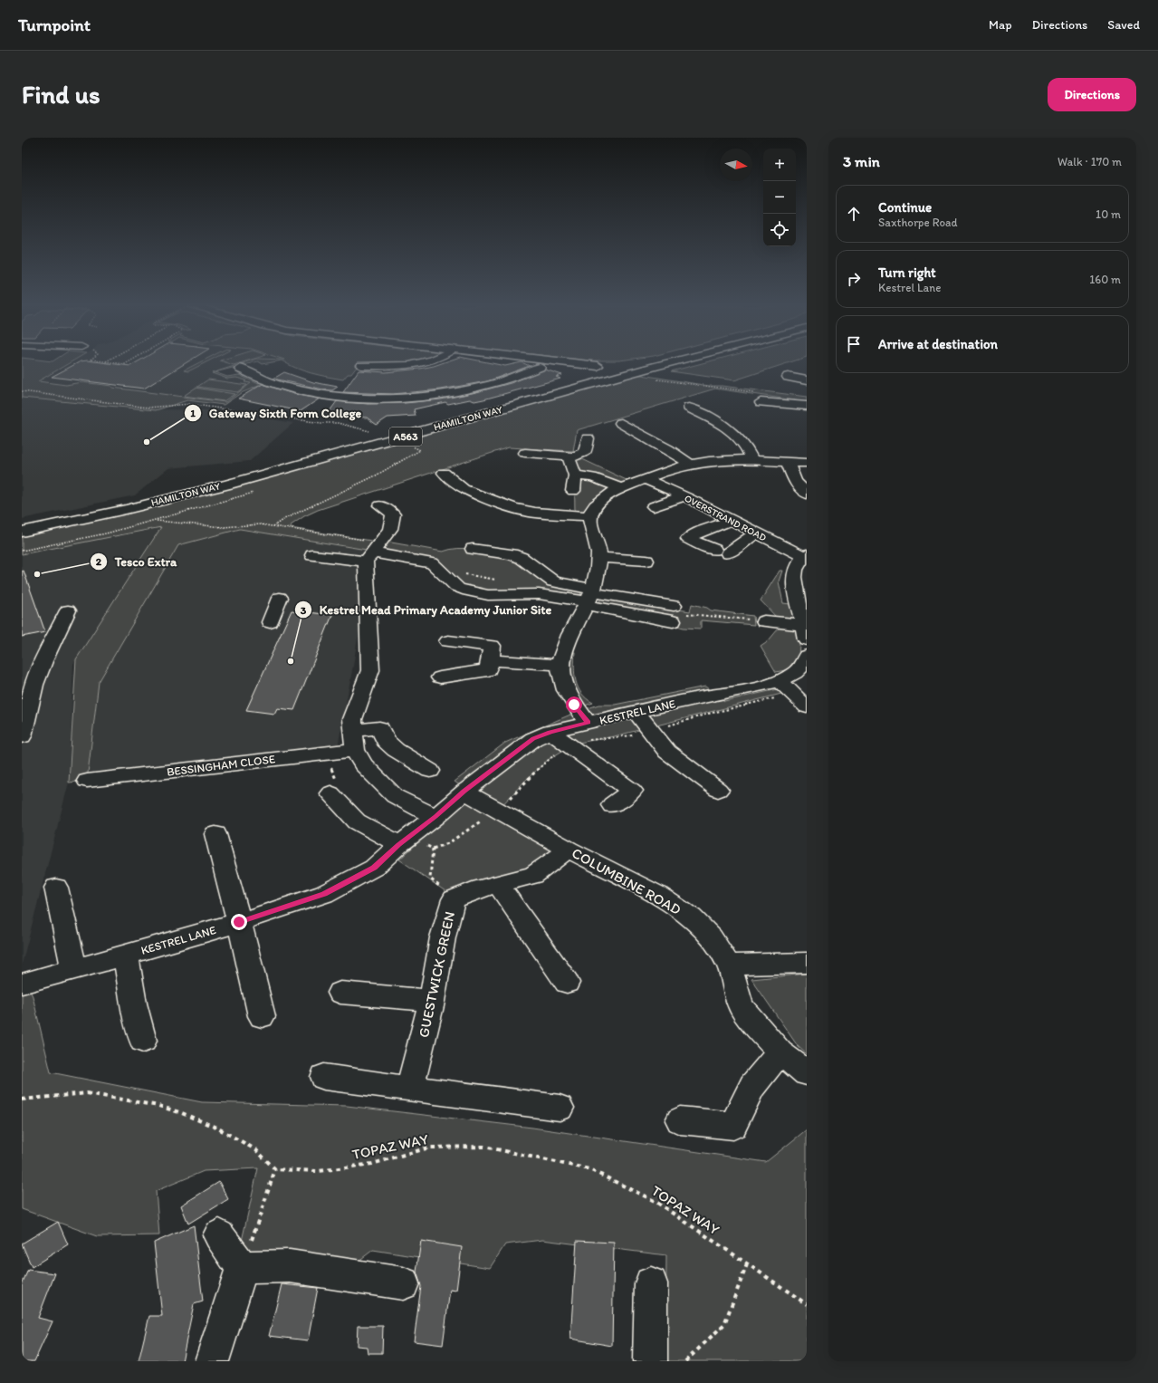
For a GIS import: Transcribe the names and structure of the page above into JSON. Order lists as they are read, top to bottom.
{
  "streets": {
    "main road": [
      "HAMILTON WAY",
      "A563",
      "OVERSTRAND ROAD",
      "KESTREL LANE",
      "BESSINGHAM CLOSE",
      "COLUMBINE ROAD",
      "GUESTWICK GREEN"
    ],
    "path": ["TOPAZ WAY"]
  },
  "crossings": [
    ["KESTREL LANE", "COLUMBINE ROAD"],
    ["COLUMBINE ROAD", "GUESTWICK GREEN"]
  ],
  "places": ["Gateway Sixth Form College", "Tesco Extra", "Kestrel Mead Primary Academy Junior Site"],
  "north": "right",
  "page": {
    "header": "Turnpoint",
    "nav": ["Map", "Directions", "Saved"],
    "buttons": "Directions",
    "title": "Find us",
    "heading": ["3 min", "Walk · 170 m"],
    "map_buttons": ["+", "−"],
    "list": [
      ["Continue", "Saxthorpe Road", "10 m"],
      ["Turn right", "Kestrel Lane", "160 m"],
      "Arrive at destination"
    ]
  }
}
